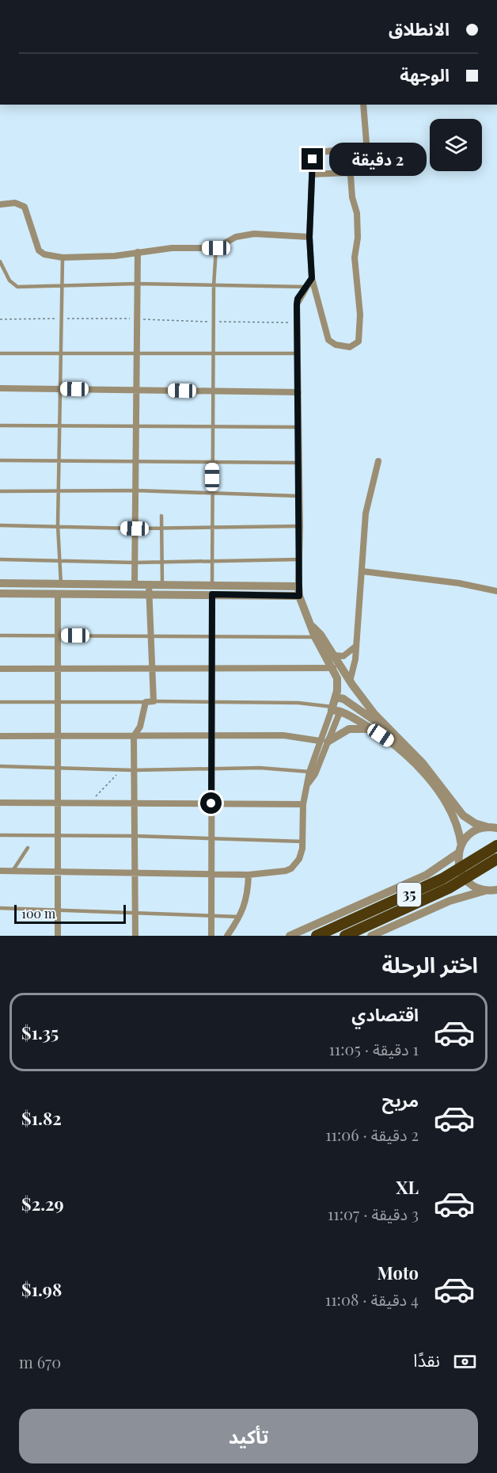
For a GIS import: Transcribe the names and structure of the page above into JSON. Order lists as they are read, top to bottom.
{
  "streets": {
    "highway": ["35"]
  },
  "scale_bar": "100 m",
  "page": {
    "banner": ["الانطلاق", "الوجهة"],
    "bubble": "2 دقيقة",
    "scale": "100 m",
    "heading": "اختر الرحلة",
    "list": [
      {
        "name": "اقتصادي",
        "note": "1 دقيقة · 11:05",
        "value": "$1.35"
      },
      {
        "name": "مريح",
        "note": "2 دقيقة · 11:06",
        "value": "$1.82"
      },
      {
        "name": "XL",
        "note": "3 دقيقة · 11:07",
        "value": "$2.29"
      },
      {
        "name": "Moto",
        "note": "4 دقيقة · 11:08",
        "value": "$1.98"
      }
    ],
    "pay": ["نقدًا", "670 m"],
    "buttons": "تأكيد"
  }
}
